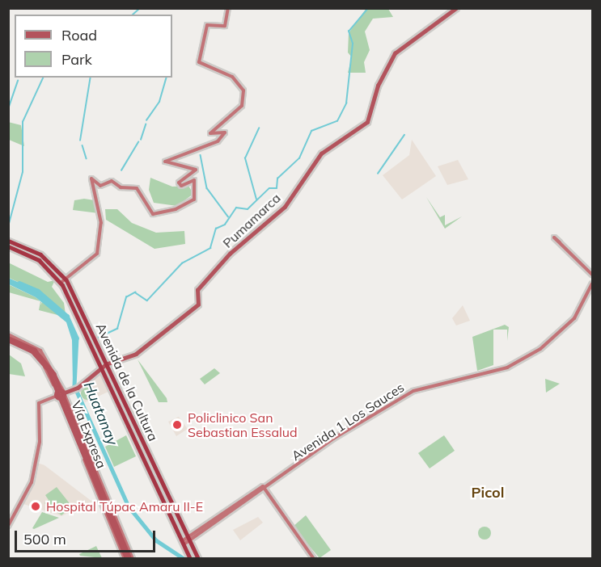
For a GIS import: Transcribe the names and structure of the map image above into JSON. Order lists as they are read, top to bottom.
{
  "streets": {
    "highway": ["Avenida de la Cultura"],
    "main road": ["Pumamarca", "Vía Expresa"],
    "street": ["Avenida 1 Los Sauces"]
  },
  "crossings": [
    ["Pumamarca", "Avenida de la Cultura"],
    ["Avenida de la Cultura", "Avenida 1 Los Sauces"]
  ],
  "districts": ["Picol"],
  "water": ["Huatanay"],
  "places": ["Policlinico San Sebastian Essalud", "Hospital Túpac Amaru II-E"],
  "legend": ["Road", "Park"],
  "scale_bar": "500 m"
}
